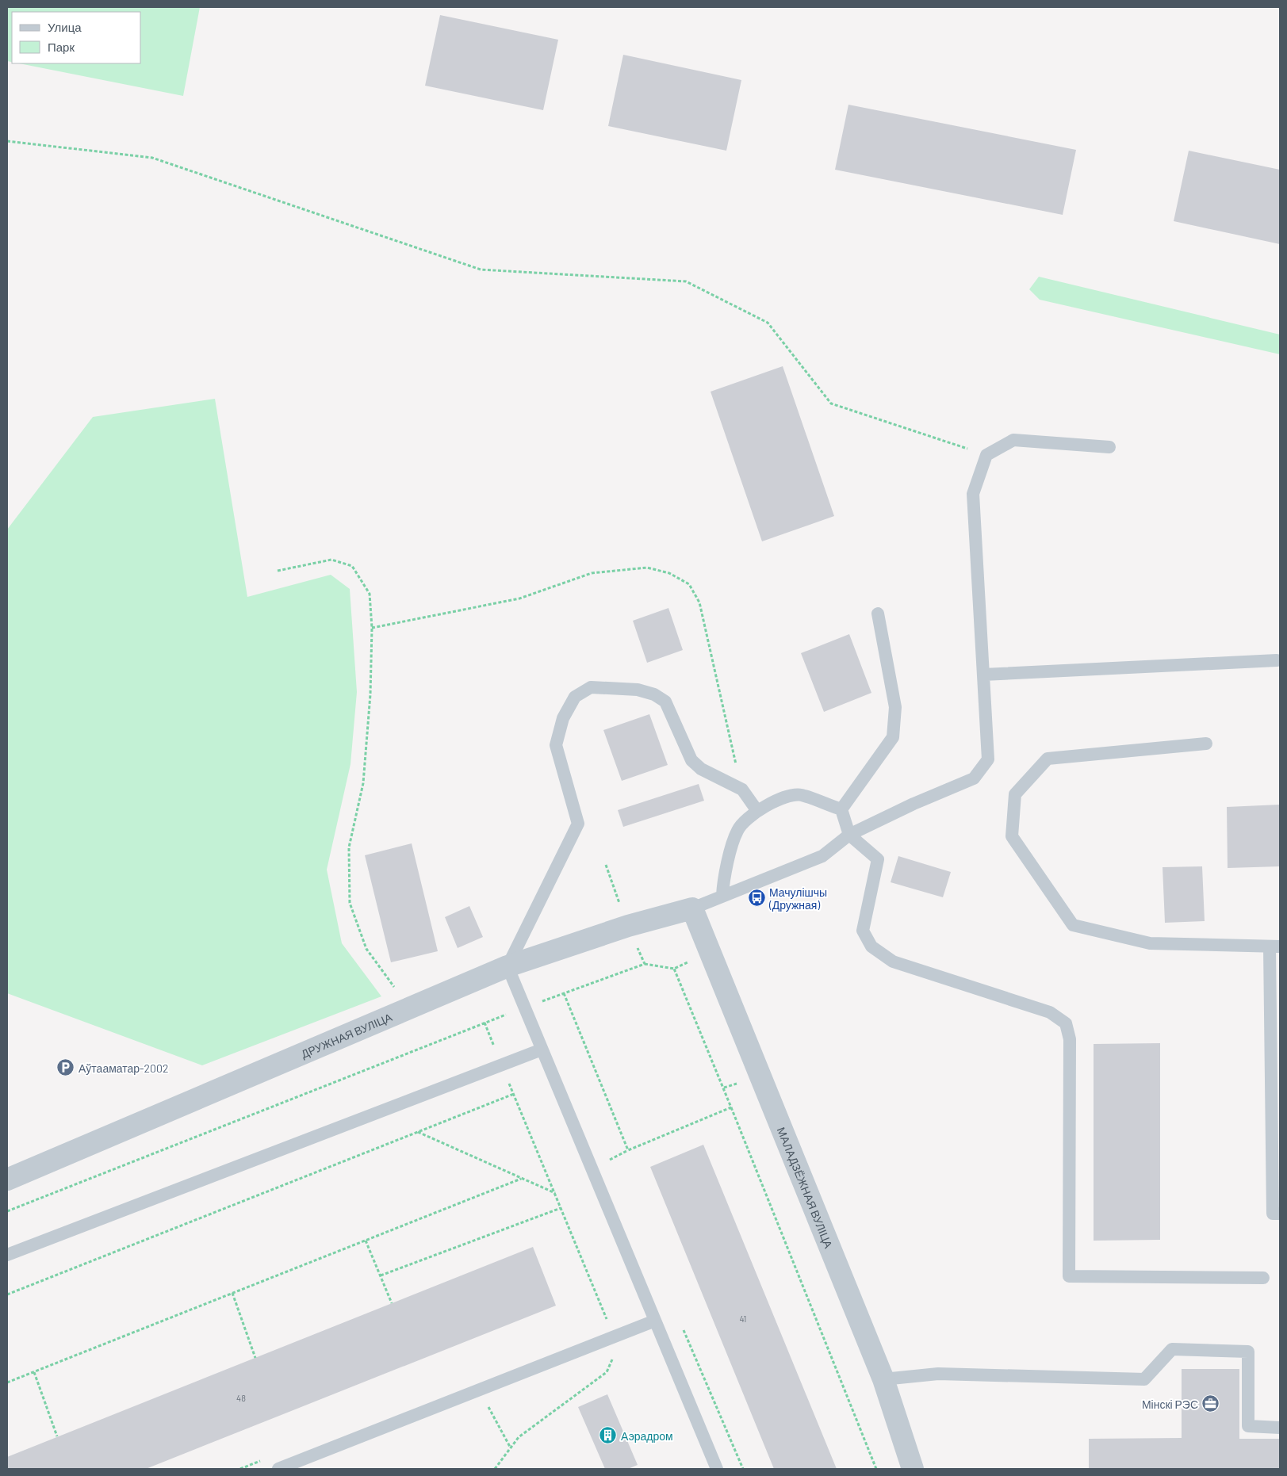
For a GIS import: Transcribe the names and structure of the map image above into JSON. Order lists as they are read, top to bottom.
{
  "streets": {
    "street": ["ДРУЖНАЯ ВУЛІЦА", "МАЛАДЗЁЖНАЯ ВУЛІЦА"]
  },
  "crossings": [
    ["ДРУЖНАЯ ВУЛІЦА", "МАЛАДЗЁЖНАЯ ВУЛІЦА"]
  ],
  "places": {
    "bus stop": ["Мачулішчы (Дружная)"],
    "parking": ["Аўтааматар-2002"],
    "office": ["Мінскі РЭС"],
    "building": ["Аэрадром"]
  },
  "house_numbers": ["41", "48"],
  "legend": ["Улица", "Парк"]
}
